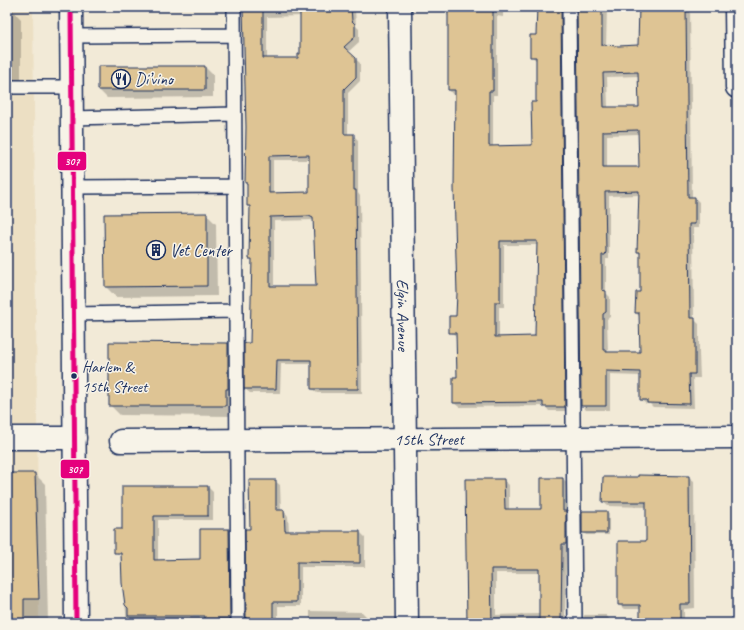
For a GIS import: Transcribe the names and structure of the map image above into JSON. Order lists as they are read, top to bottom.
{
  "streets": {
    "street": ["Elgin Avenue", "15th Street"]
  },
  "crossings": [
    ["Elgin Avenue", "15th Street"]
  ],
  "places": {
    "restaurant": ["Di’vino"],
    "building": ["Vet Center"],
    "other": ["Harlem & 15th Street"]
  },
  "lines": ["transit line 307"]
}
